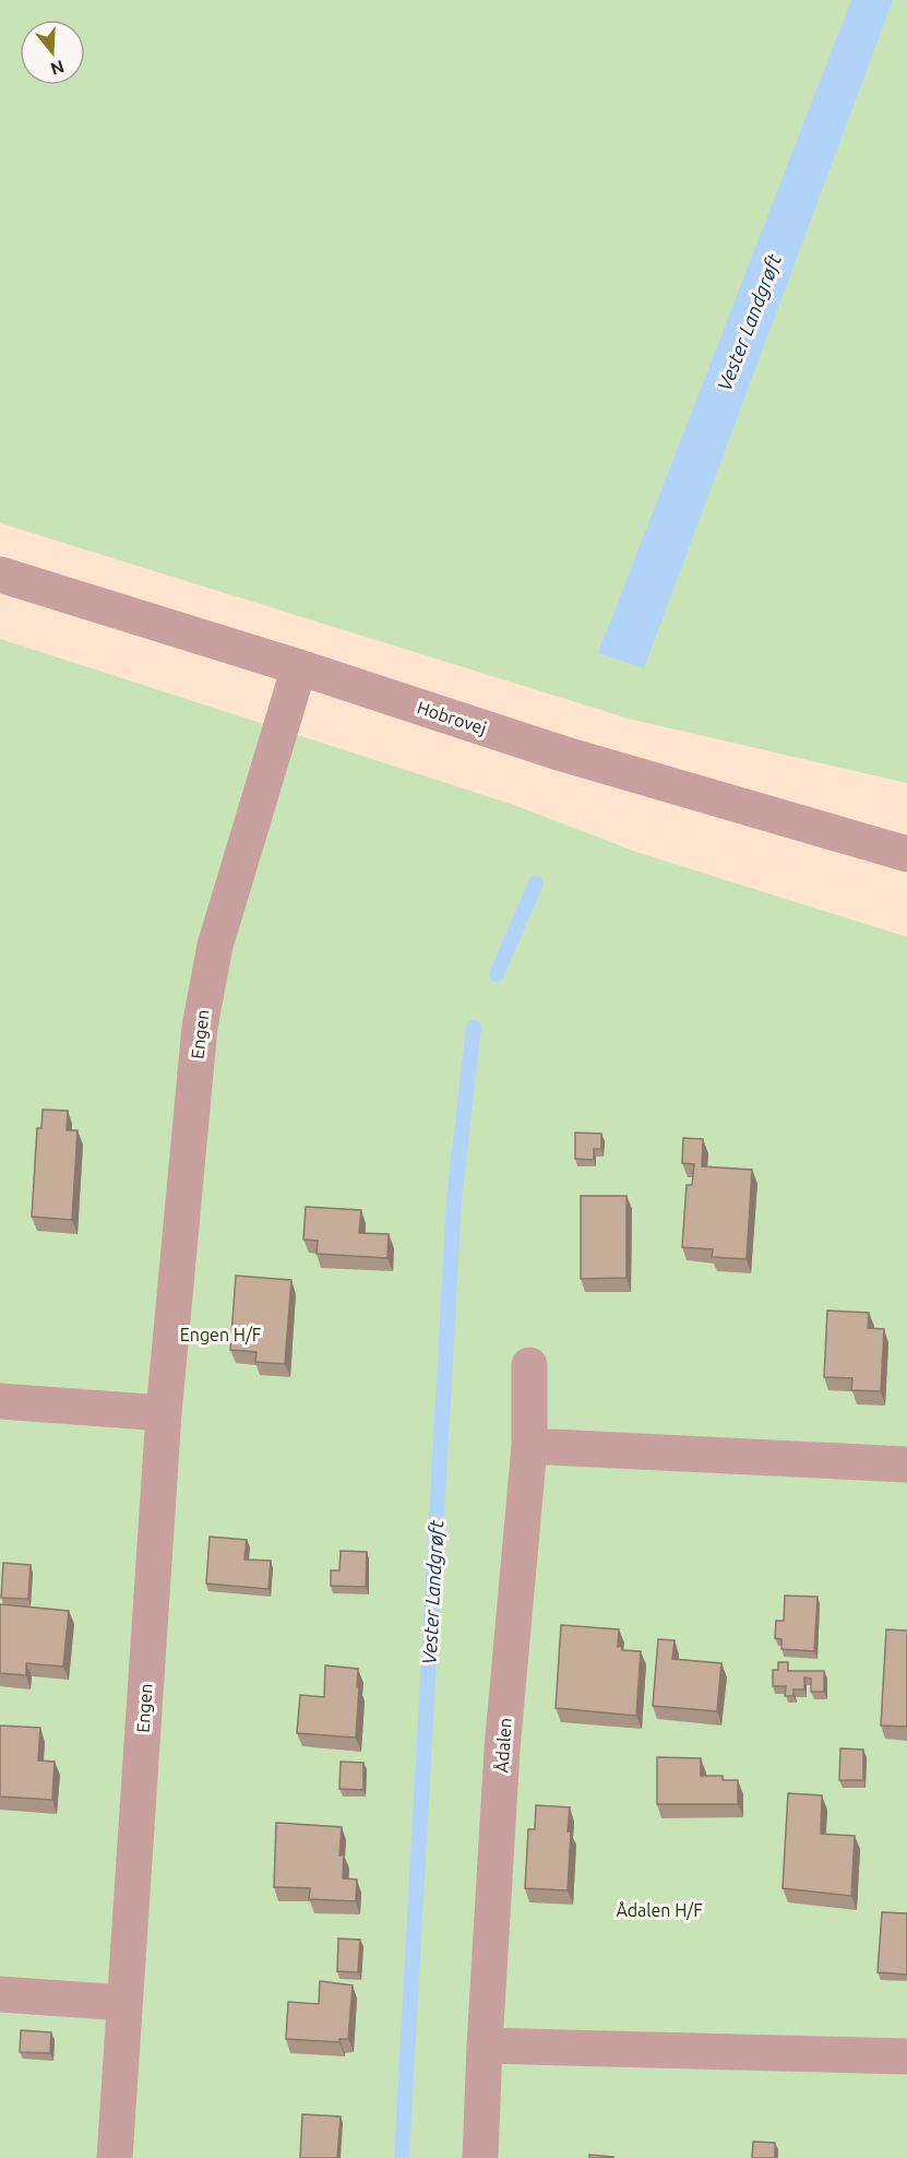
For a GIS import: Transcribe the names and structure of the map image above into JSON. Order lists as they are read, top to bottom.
{
  "streets": {
    "street": ["Hobrovej", "Engen", "Ådalen"]
  },
  "crossings": [
    ["Hobrovej", "Engen"]
  ],
  "water": ["Vester Landgrøft"],
  "parks": ["Engen H/F", "Ådalen H/F"],
  "north": "bottom"
}
